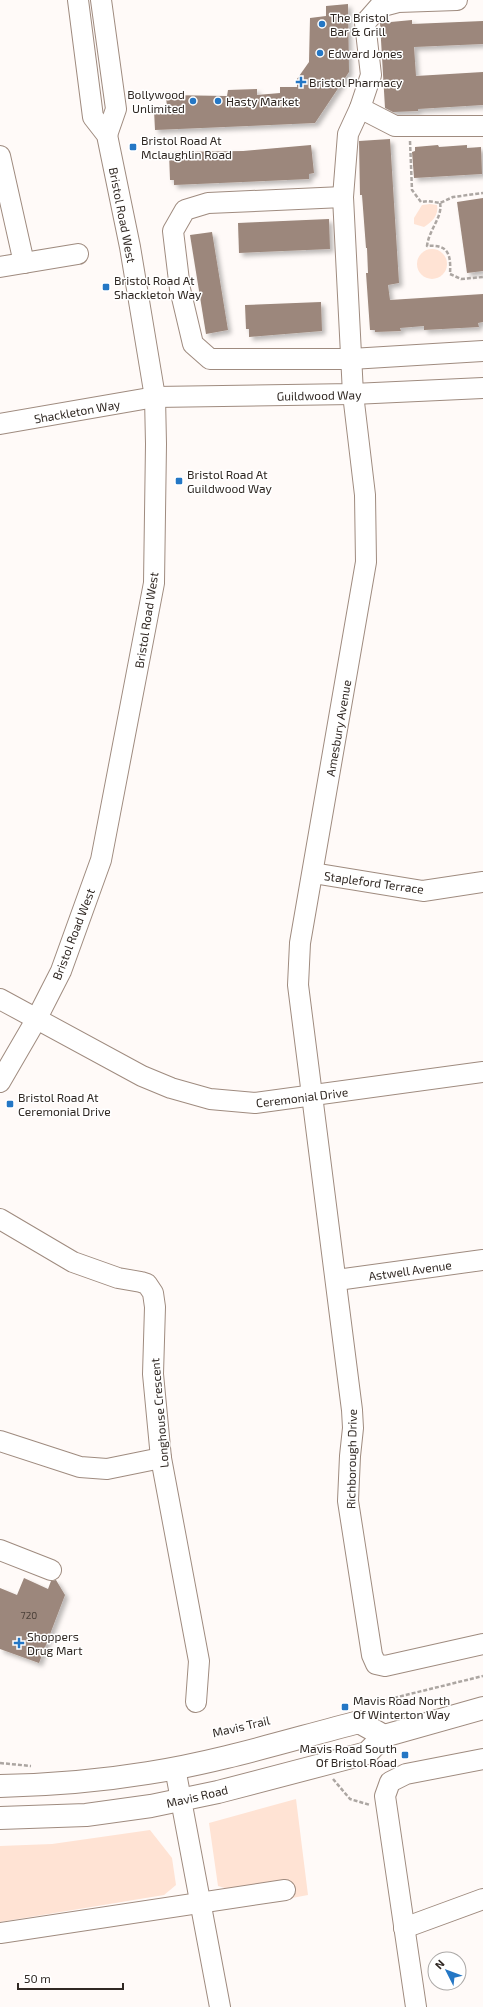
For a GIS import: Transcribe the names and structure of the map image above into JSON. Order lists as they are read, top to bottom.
{
  "streets": {
    "main road": ["Mavis Road"],
    "street": [
      "Bristol Road West",
      "Guildwood Way",
      "Shackleton Way",
      "Amesbury Avenue",
      "Stapleford Terrace",
      "Ceremonial Drive",
      "Astwell Avenue",
      "Longhouse Crescent",
      "Richborough Drive"
    ]
  },
  "crossings": [
    ["Bristol Road West", "Guildwood Way"],
    ["Bristol Road West", "Shackleton Way"],
    ["Bristol Road West", "Ceremonial Drive"],
    ["Guildwood Way", "Shackleton Way"],
    ["Guildwood Way", "Amesbury Avenue"],
    ["Amesbury Avenue", "Stapleford Terrace"],
    ["Amesbury Avenue", "Ceremonial Drive"],
    ["Amesbury Avenue", "Richborough Drive"],
    ["Ceremonial Drive", "Richborough Drive"],
    ["Astwell Avenue", "Richborough Drive"]
  ],
  "places": {
    "other": [
      "The Bristol Bar & Grill",
      "Edward Jones",
      "Bollywood Unlimited",
      "Hasty Market"
    ],
    "health": ["Bristol Pharmacy", "Shoppers Drug Mart"],
    "transit": [
      "Bristol Road At Mclaughlin Road",
      "Bristol Road At Shackleton Way",
      "Bristol Road At Guildwood Way",
      "Bristol Road At Ceremonial Drive",
      "Mavis Road North Of Winterton Way",
      "Mavis Road South Of Bristol Road"
    ]
  },
  "house_numbers": ["720"],
  "scale_bar": "50 m",
  "north": "top left"
}
